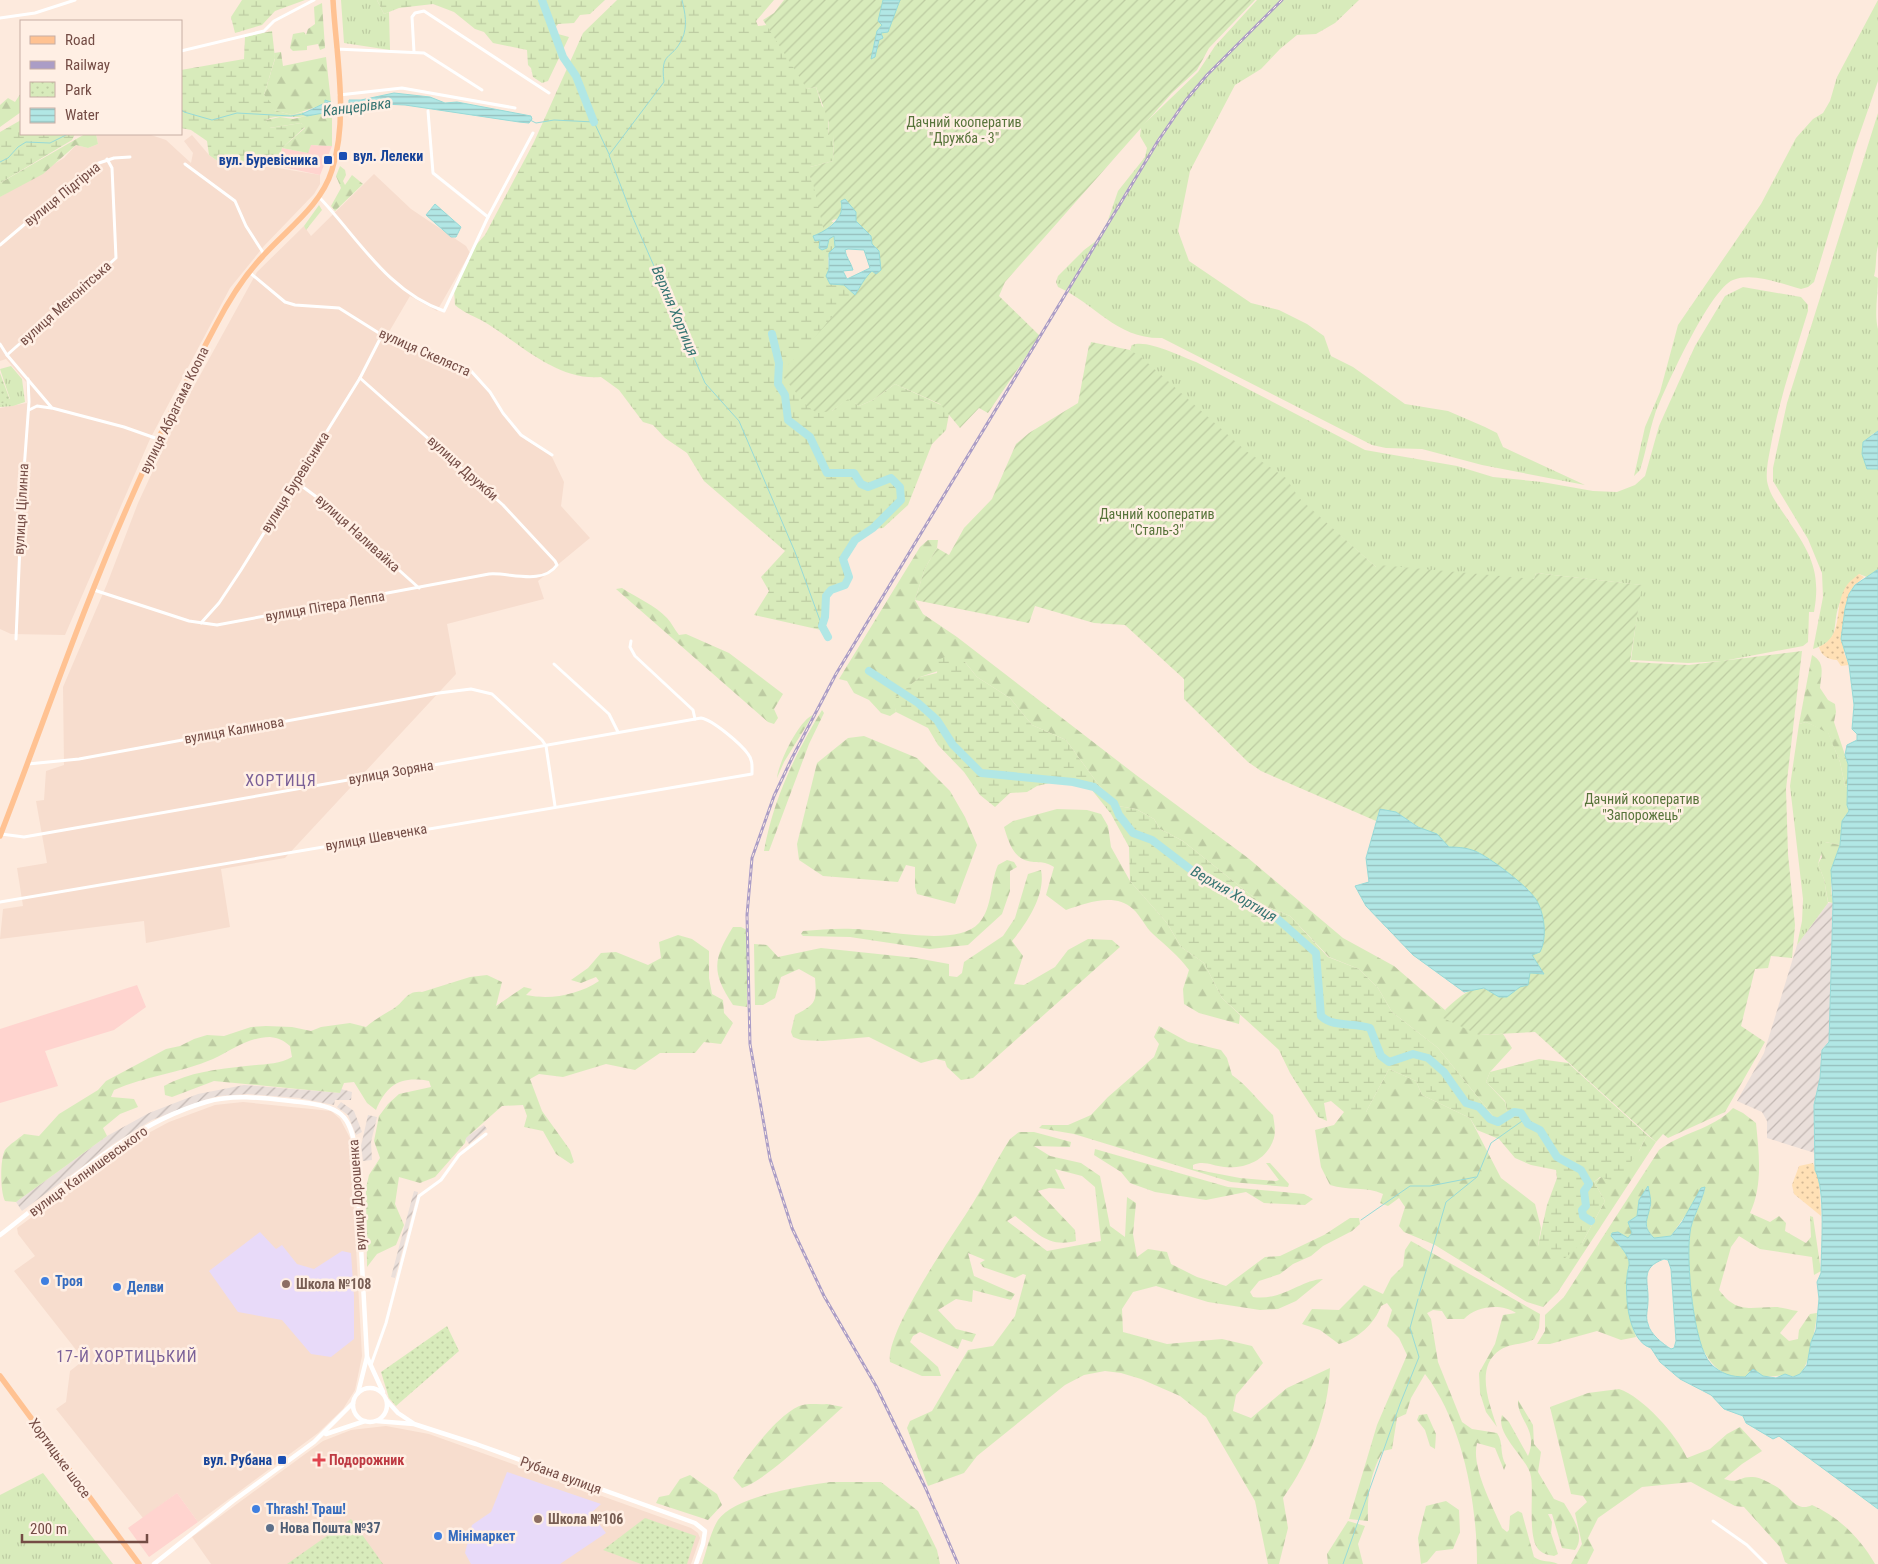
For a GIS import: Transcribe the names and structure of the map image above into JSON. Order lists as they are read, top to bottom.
{
  "streets": {
    "main road": ["вулиця Абрагама Коопа", "Хортицьке шосе"],
    "street": [
      "вулиця Підгірна",
      "вулиця Менонітська",
      "вулиця Скеляста",
      "вулиця Дружби",
      "вулиця Буревісника",
      "вулиця Цілинна",
      "вулиця Наливайка",
      "вулиця Пітера Леппа",
      "вулиця Калинова",
      "вулиця Зоряна",
      "вулиця Шевченка",
      "вулиця Калнишевського",
      "вулиця Дорошенка",
      "Рубана вулиця"
    ]
  },
  "crossings": [
    ["вулиця Підгірна", "вулиця Менонітська"],
    ["вулиця Скеляста", "вулиця Абрагама Коопа"],
    ["вулиця Скеляста", "вулиця Буревісника"],
    ["вулиця Абрагама Коопа", "вулиця Пітера Леппа"],
    ["вулиця Абрагама Коопа", "вулиця Калинова"],
    ["вулиця Абрагама Коопа", "вулиця Зоряна"],
    ["вулиця Дружби", "вулиця Буревісника"],
    ["вулиця Дружби", "вулиця Пітера Леппа"],
    ["вулиця Буревісника", "вулиця Наливайка"],
    ["вулиця Буревісника", "вулиця Пітера Леппа"],
    ["вулиця Наливайка", "вулиця Пітера Леппа"],
    ["вулиця Калинова", "вулиця Зоряна"],
    ["вулиця Зоряна", "вулиця Шевченка"],
    ["вулиця Калнишевського", "вулиця Дорошенка"],
    ["вулиця Дорошенка", "Рубана вулиця"]
  ],
  "districts": ["ХОРТИЦЯ", "17-Й ХОРТИЦЬКИЙ"],
  "water": ["Канцерівка", "Верхня Хортиця"],
  "parks": ["Дачний кооператив \"Дружба - 3\"", "Дачний кооператив \"Сталь-3\"", "Дачний кооператив \"Запорожець\""],
  "places": {
    "transit": ["вул. Лелеки", "вул. Буревісника", "вул. Рубана"],
    "other": [
      "Троя",
      "Школа №108",
      "Делви",
      "Thrash! Траш!",
      "Школа №106",
      "Нова Пошта №37",
      "Мiнiмаркет"
    ],
    "health": ["Подорожник"]
  },
  "legend": [
    "Road",
    "Railway",
    "Park",
    "Water"
  ],
  "scale_bar": "200 m"
}
